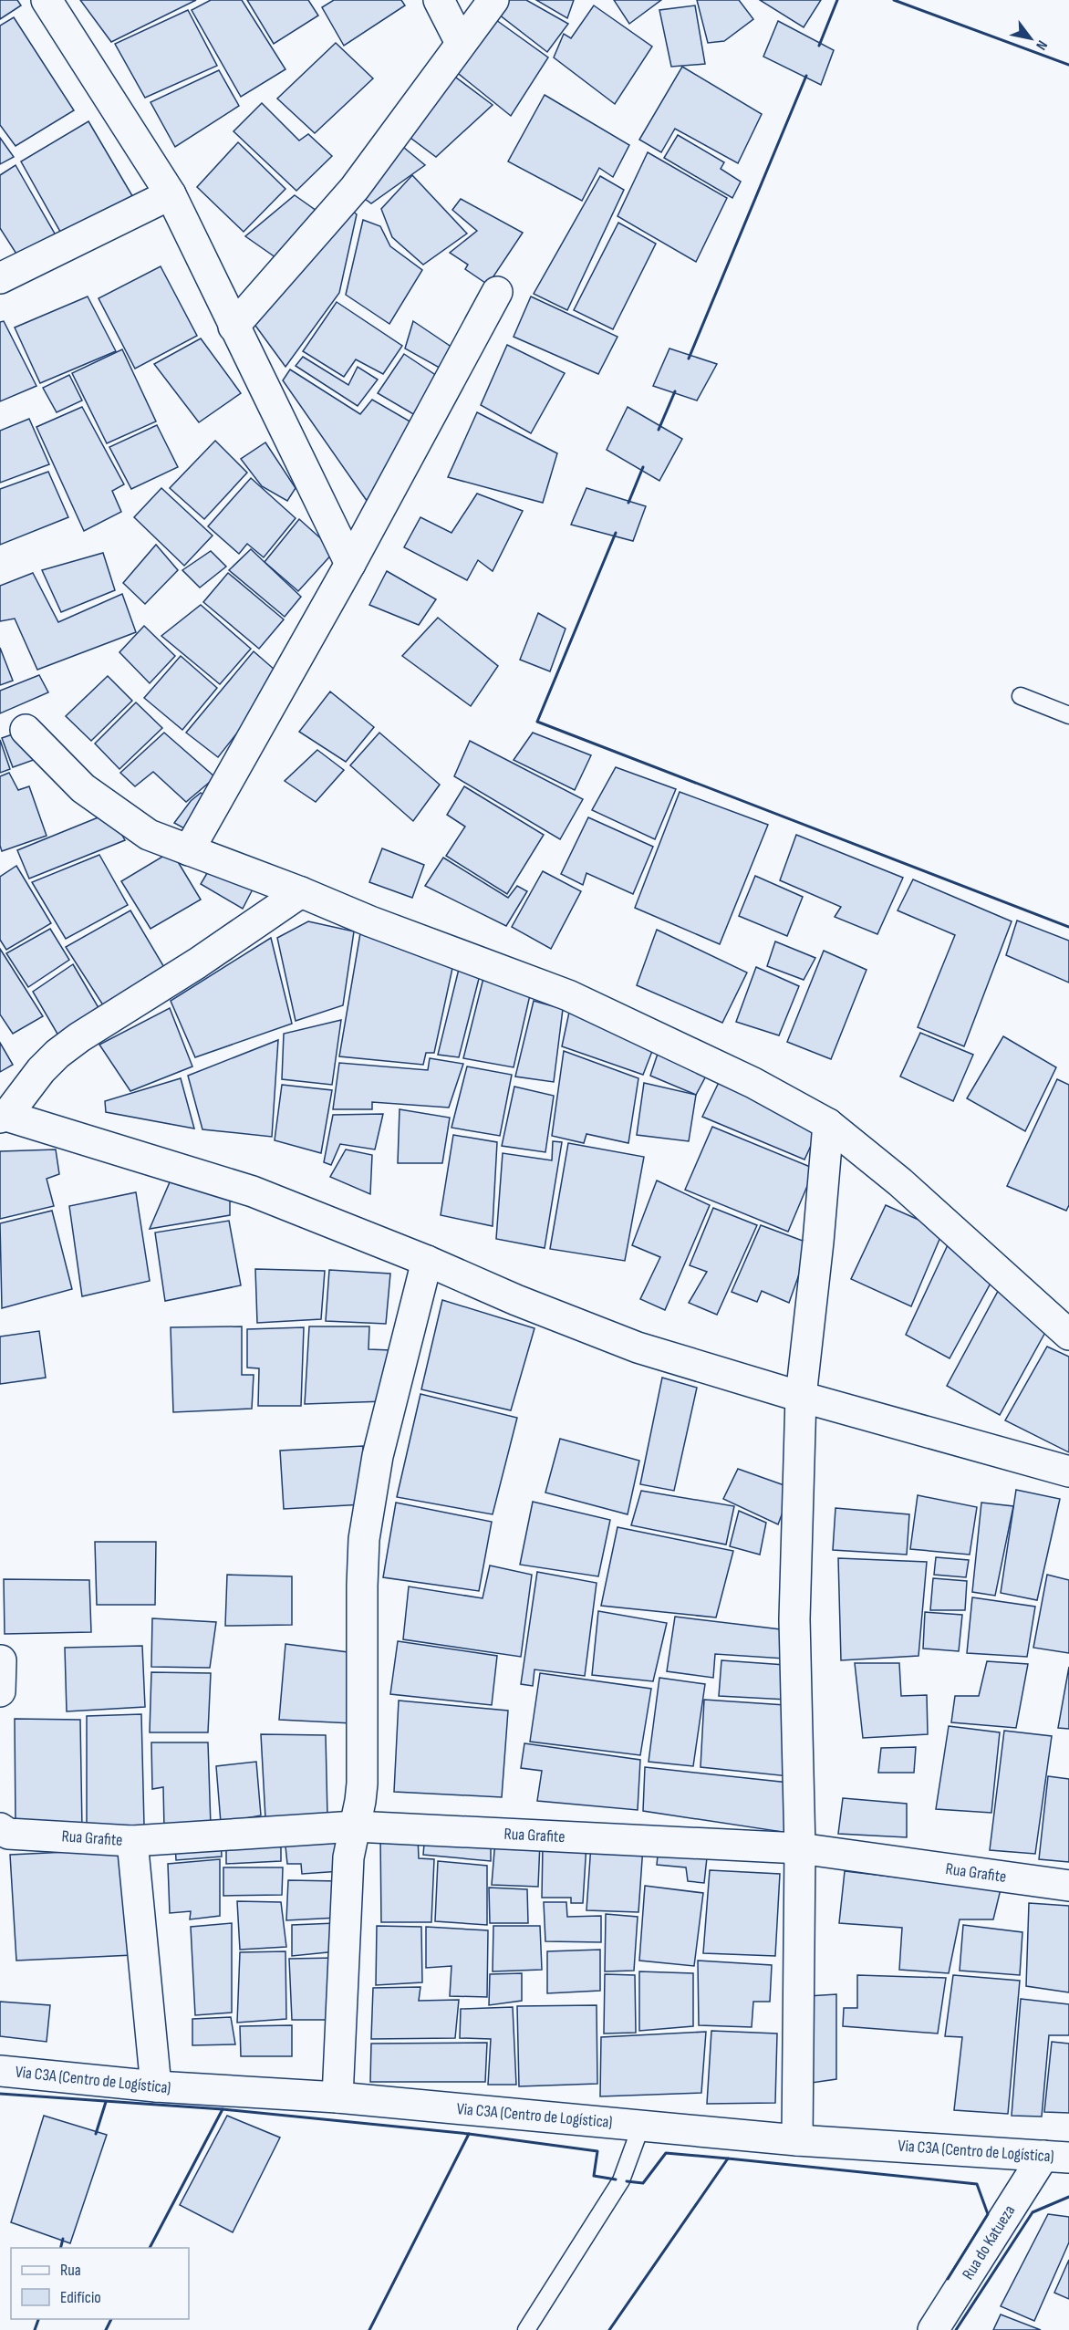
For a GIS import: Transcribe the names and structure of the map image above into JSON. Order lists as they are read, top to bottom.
{
  "streets": {
    "street": ["Rua Grafite", "Via C3A (Centro de Logística)", "Rua do Katueza"]
  },
  "crossings": [
    ["Via C3A (Centro de Logística)", "Rua do Katueza"]
  ],
  "legend": ["Rua", "Edifício"],
  "north": "bottom right"
}
